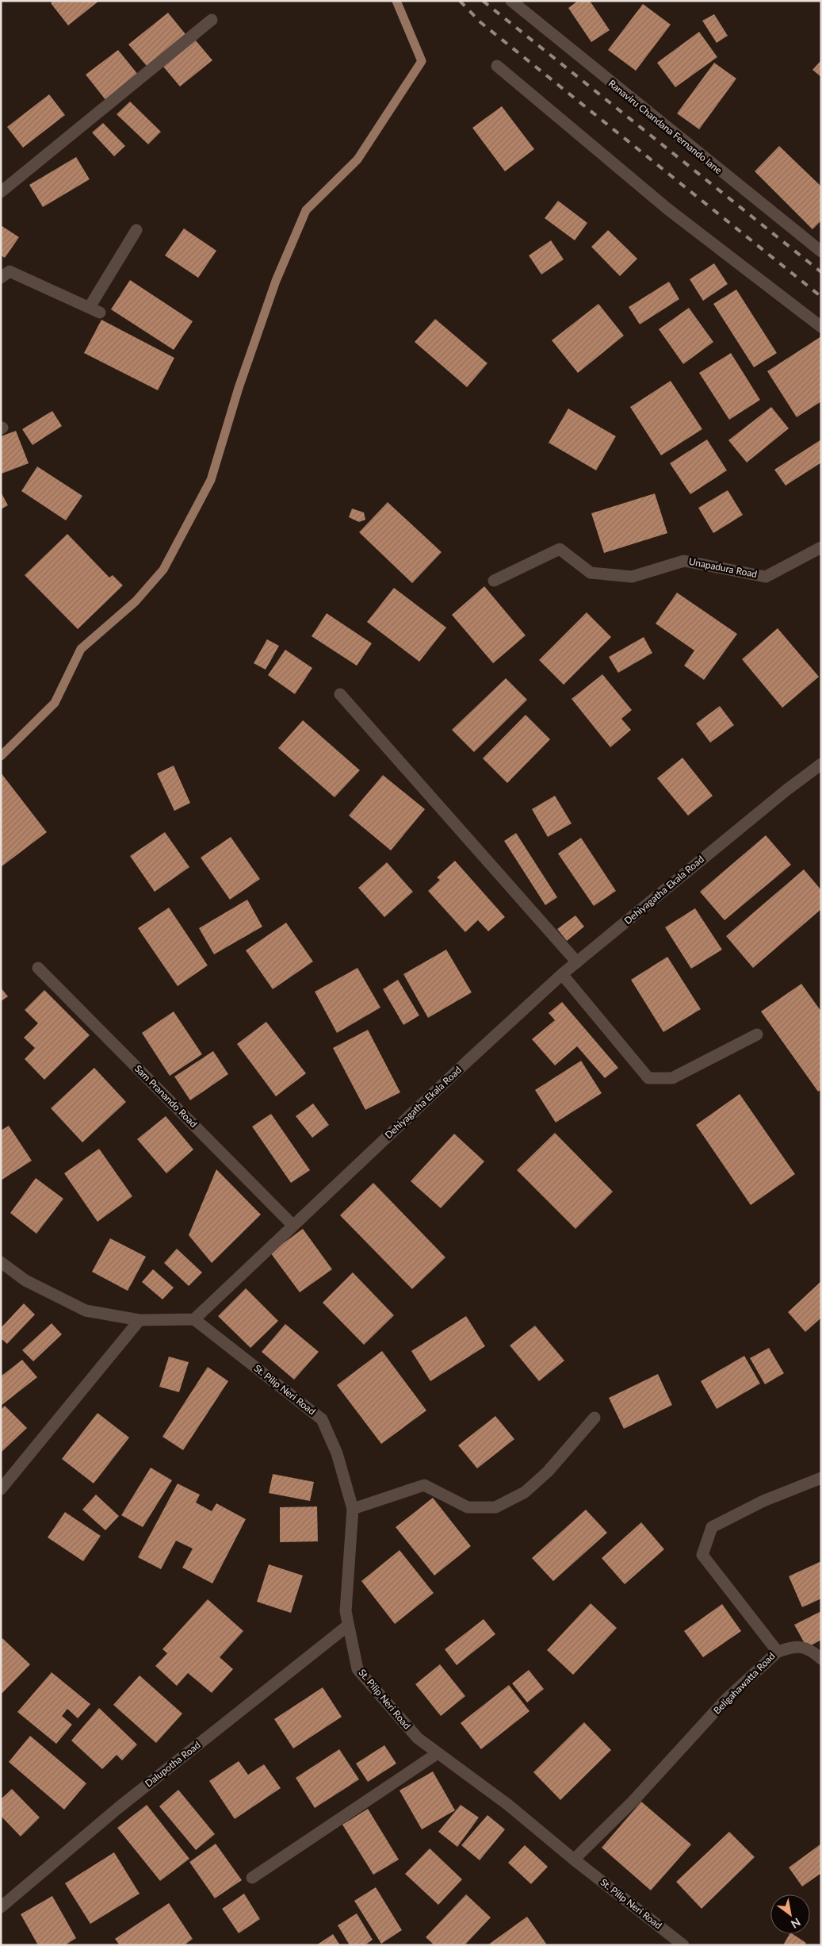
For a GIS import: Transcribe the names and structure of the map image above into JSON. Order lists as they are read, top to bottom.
{
  "streets": {
    "street": [
      "Ranaviru Chandana Fernando lane",
      "Unapadura Road",
      "Dehiyagatha Ekala Road",
      "Sam Pranando Road",
      "St. Pilip Neri Road",
      "Beligahawatta Road",
      "Dalupotha Road"
    ]
  },
  "crossings": [
    ["Dehiyagatha Ekala Road", "Sam Pranando Road"],
    ["Dehiyagatha Ekala Road", "St. Pilip Neri Road"],
    ["St. Pilip Neri Road", "Beligahawatta Road"],
    ["St. Pilip Neri Road", "Dalupotha Road"]
  ],
  "north": "bottom right"
}
